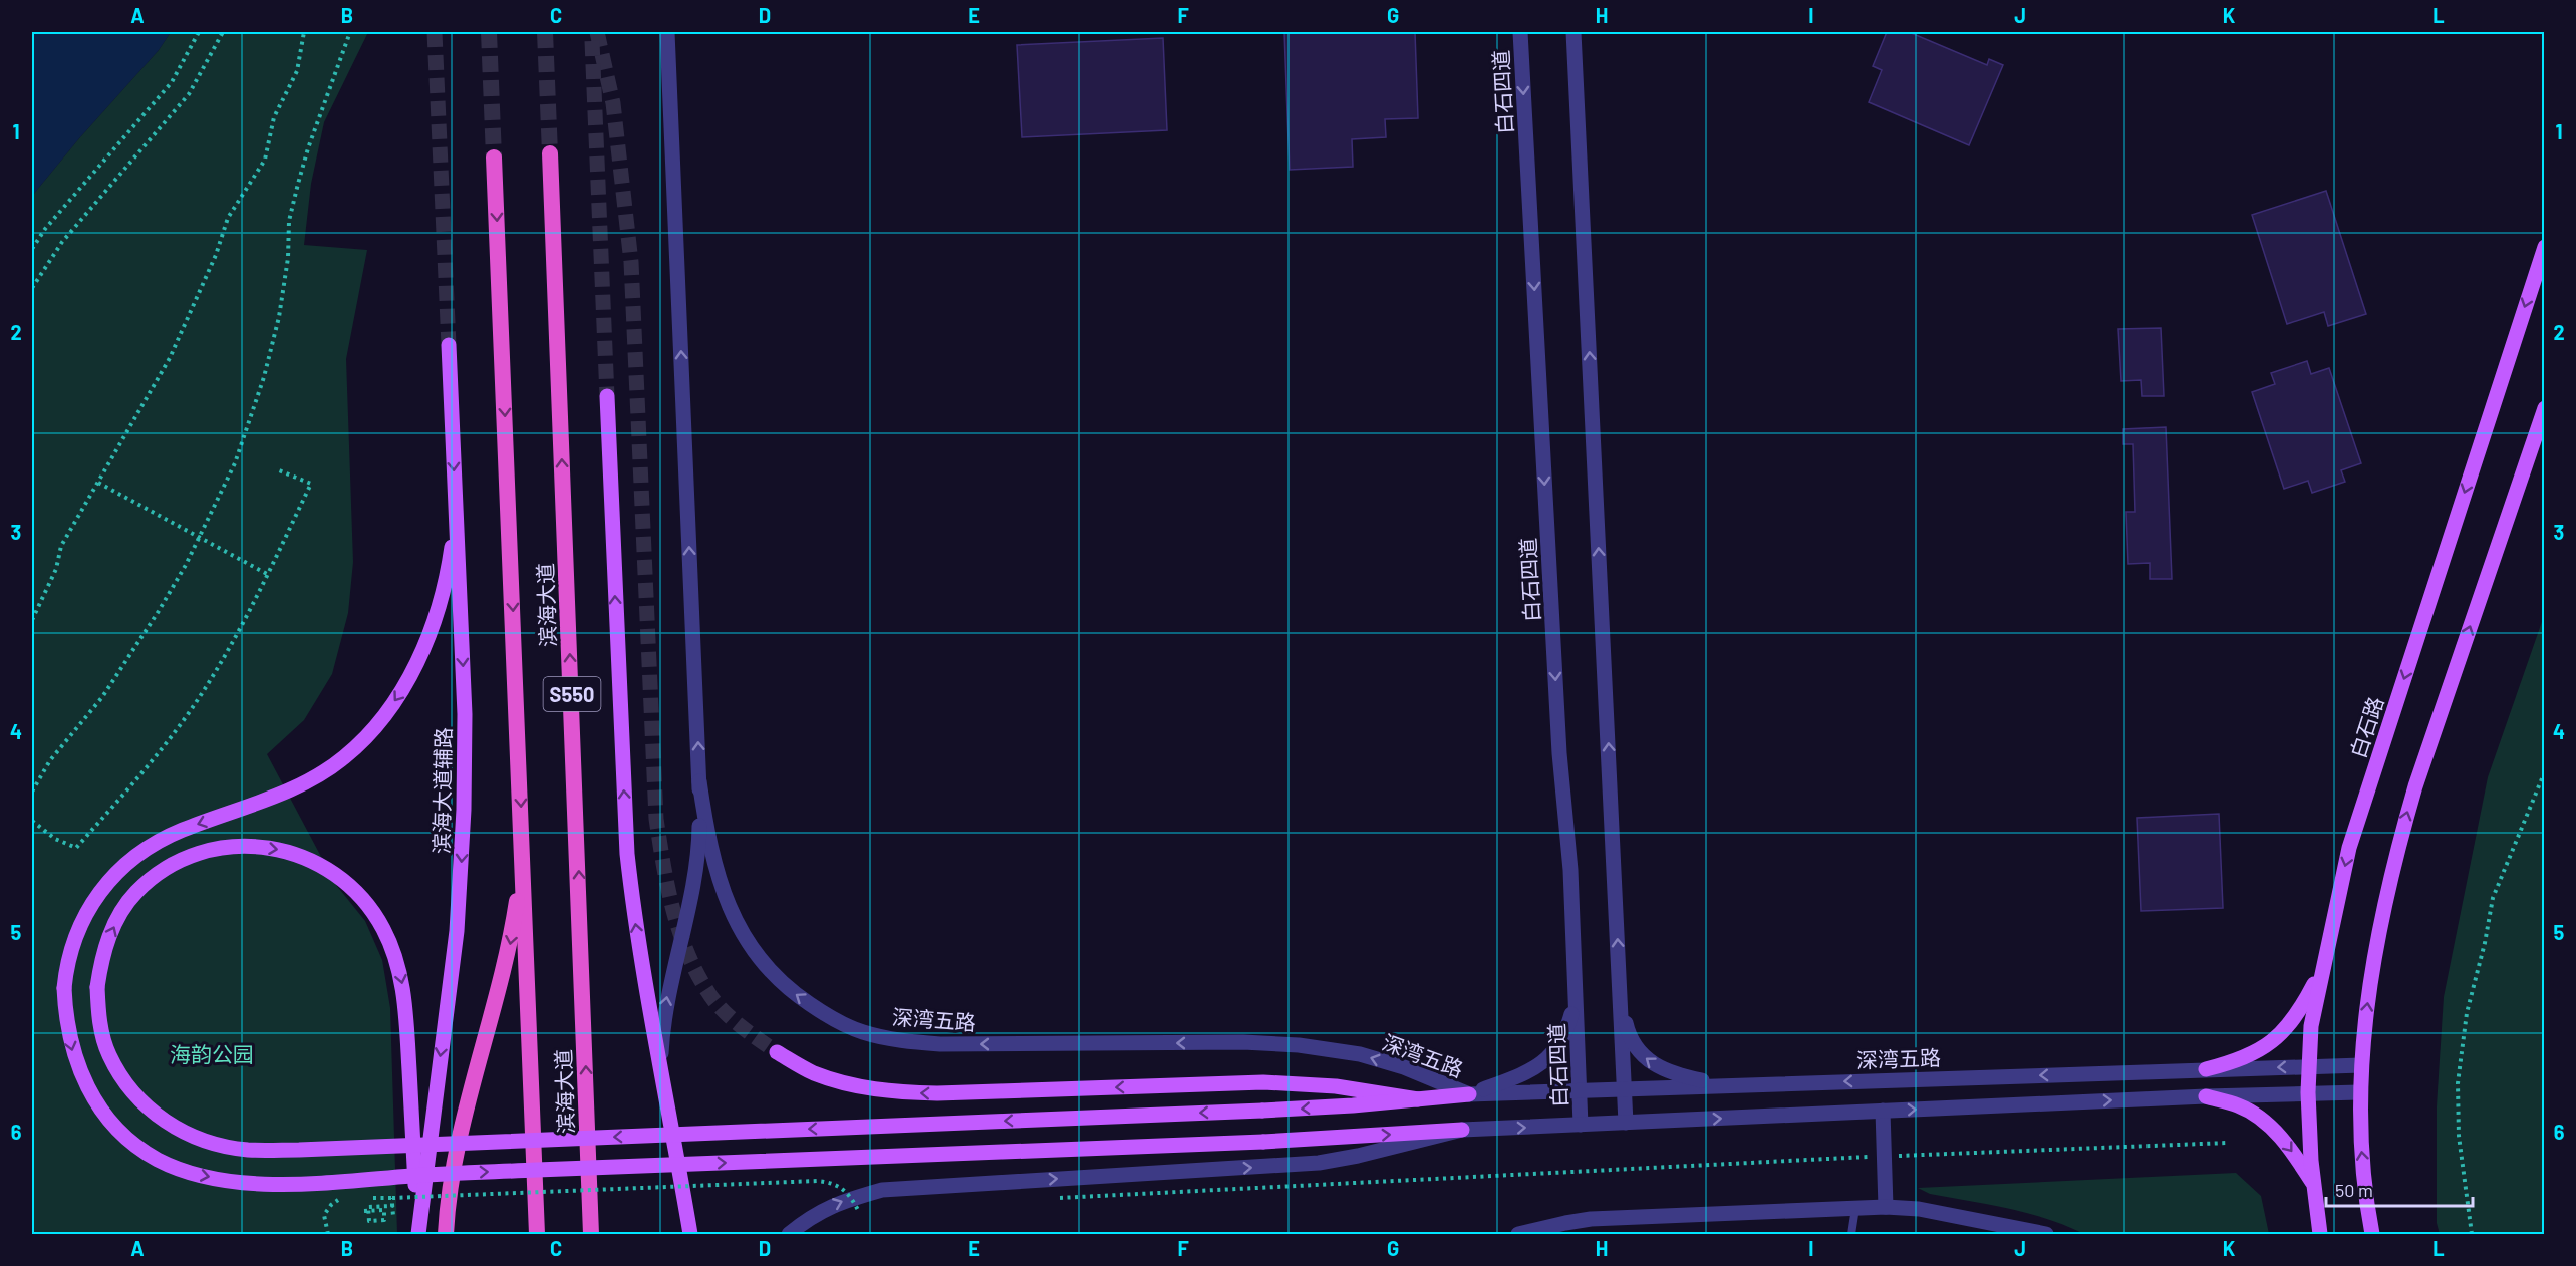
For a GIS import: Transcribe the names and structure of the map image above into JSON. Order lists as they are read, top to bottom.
{
  "streets": {
    "highway": ["滨海大道", "S550"],
    "main road": ["白石路", "滨海大道辅路"],
    "street": ["白石四道", "深湾五路"]
  },
  "crossings": [
    ["白石四道", "深湾五路"],
    ["白石路", "深湾五路"]
  ],
  "one_way": ["滨海大道辅路"],
  "parks": ["海韵公园"],
  "scale_bar": "50 m",
  "grid": {
    "columns": [
      "A",
      "B",
      "C",
      "D",
      "E",
      "F",
      "G",
      "H",
      "I",
      "J",
      "K",
      "L"
    ],
    "rows": [
      "1",
      "2",
      "3",
      "4",
      "5",
      "6"
    ]
  }
}
